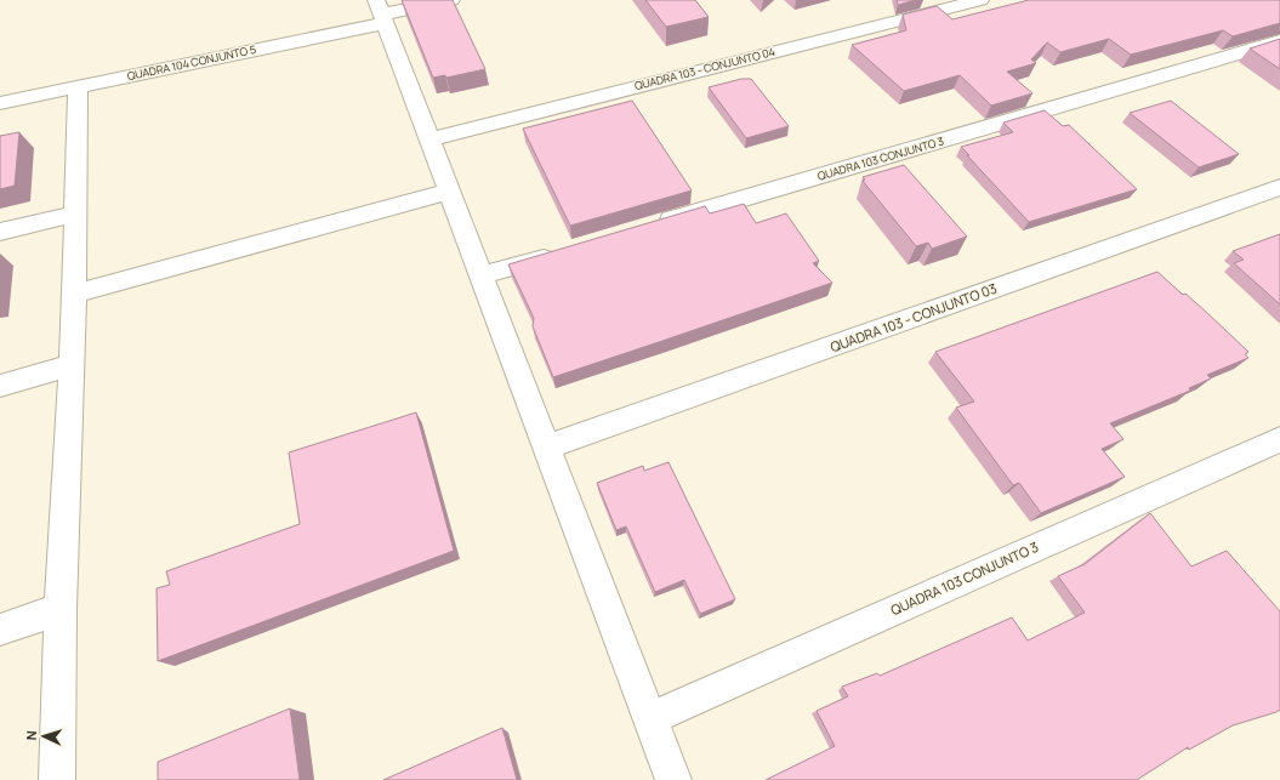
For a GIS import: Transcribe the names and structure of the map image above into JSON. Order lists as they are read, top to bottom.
{
  "streets": {
    "street": [
      "QUADRA 104 CONJUNTO 5",
      "QUADRA 103 - CONJUNTO 04",
      "QUADRA 103 CONJUNTO 3",
      "QUADRA 103 - CONJUNTO 03"
    ]
  },
  "north": "left"
}
